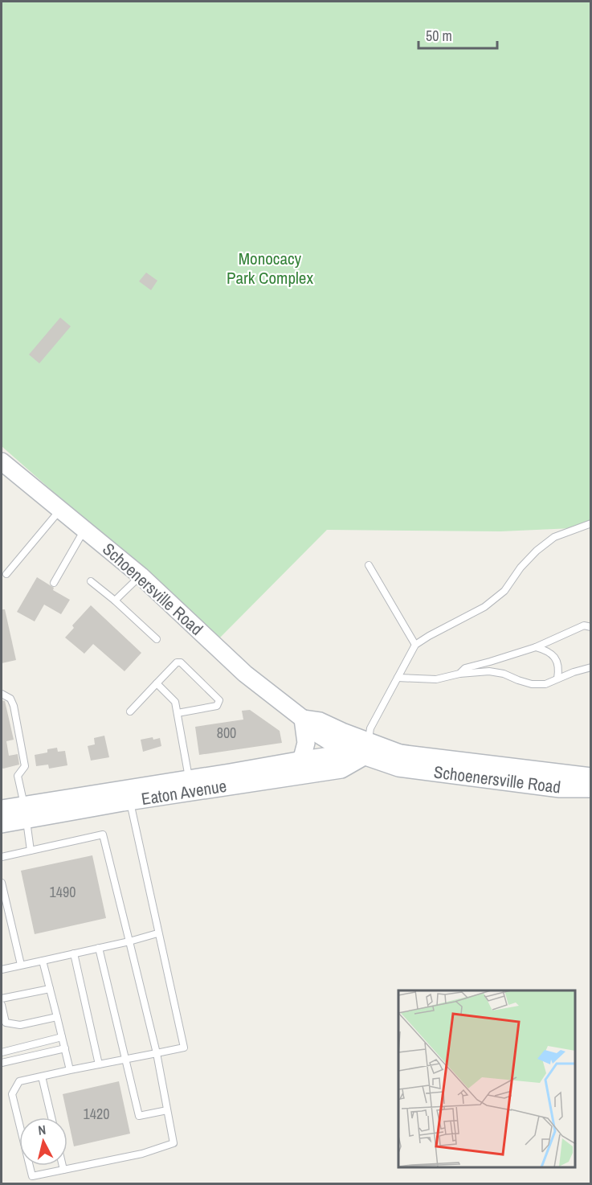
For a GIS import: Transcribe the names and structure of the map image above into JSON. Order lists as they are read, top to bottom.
{
  "streets": {
    "main road": ["Schoenersville Road", "Eaton Avenue"]
  },
  "crossings": [
    ["Schoenersville Road", "Eaton Avenue"]
  ],
  "parks": ["Monocacy Park Complex"],
  "house_numbers": ["800", "1490", "1420"],
  "scale_bar": "50 m",
  "north": "top"
}
